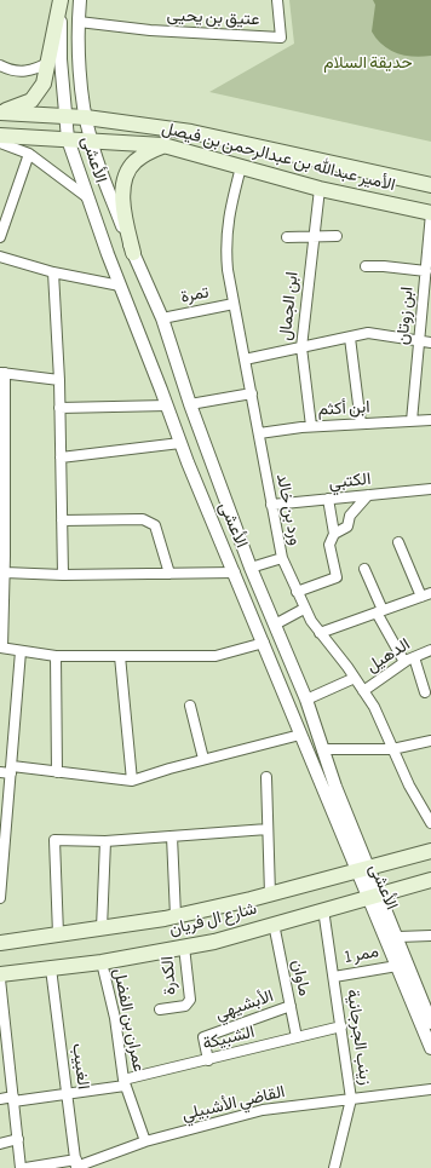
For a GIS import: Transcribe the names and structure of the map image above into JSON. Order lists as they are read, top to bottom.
{
  "streets": {
    "main road": ["الأمير عبدالله بن عبدالرحمن بن فيصل", "شارع ال فريان"],
    "street": [
      "عتيق بن يحيى",
      "الأعشى",
      "تمرة",
      "ابن الجمال",
      "ابن زوتان",
      "ابن أكثم",
      "الكتبي",
      "ورد بن خالد",
      "الدهيل",
      "ممر 1",
      "الكدرة",
      "ماوان",
      "الأبشيهي",
      "عمران بن الفضل",
      "زينب الجرجانية",
      "الشبيكة",
      "الغبيب",
      "القاضي الأشبيلي"
    ]
  },
  "crossings": [
    ["عتيق بن يحيى", "الأعشى"],
    ["الأمير عبدالله بن عبدالرحمن بن فيصل", "الأعشى"],
    ["الأمير عبدالله بن عبدالرحمن بن فيصل", "ابن الجمال"],
    ["الأمير عبدالله بن عبدالرحمن بن فيصل", "ابن زوتان"],
    ["الأمير عبدالله بن عبدالرحمن بن فيصل", "ورد بن خالد"],
    ["الأعشى", "تمرة"],
    ["الأعشى", "شارع ال فريان"],
    ["الأعشى", "ممر 1"],
    ["تمرة", "ورد بن خالد"],
    ["ابن الجمال", "ابن أكثم"],
    ["ابن زوتان", "ابن أكثم"],
    ["ابن أكثم", "ورد بن خالد"],
    ["الكتبي", "ورد بن خالد"],
    ["ورد بن خالد", "الدهيل"],
    ["شارع ال فريان", "الكدرة"],
    ["شارع ال فريان", "ماوان"],
    ["شارع ال فريان", "عمران بن الفضل"],
    ["شارع ال فريان", "زينب الجرجانية"],
    ["شارع ال فريان", "الغبيب"],
    ["ممر 1", "زينب الجرجانية"],
    ["ماوان", "الأبشيهي"],
    ["ماوان", "الشبيكة"],
    ["الأبشيهي", "الشبيكة"],
    ["عمران بن الفضل", "الشبيكة"],
    ["عمران بن الفضل", "الغبيب"],
    ["عمران بن الفضل", "القاضي الأشبيلي"],
    ["زينب الجرجانية", "الشبيكة"],
    ["زينب الجرجانية", "القاضي الأشبيلي"],
    ["الغبيب", "القاضي الأشبيلي"]
  ],
  "parks": ["حديقة السلام"]
}
